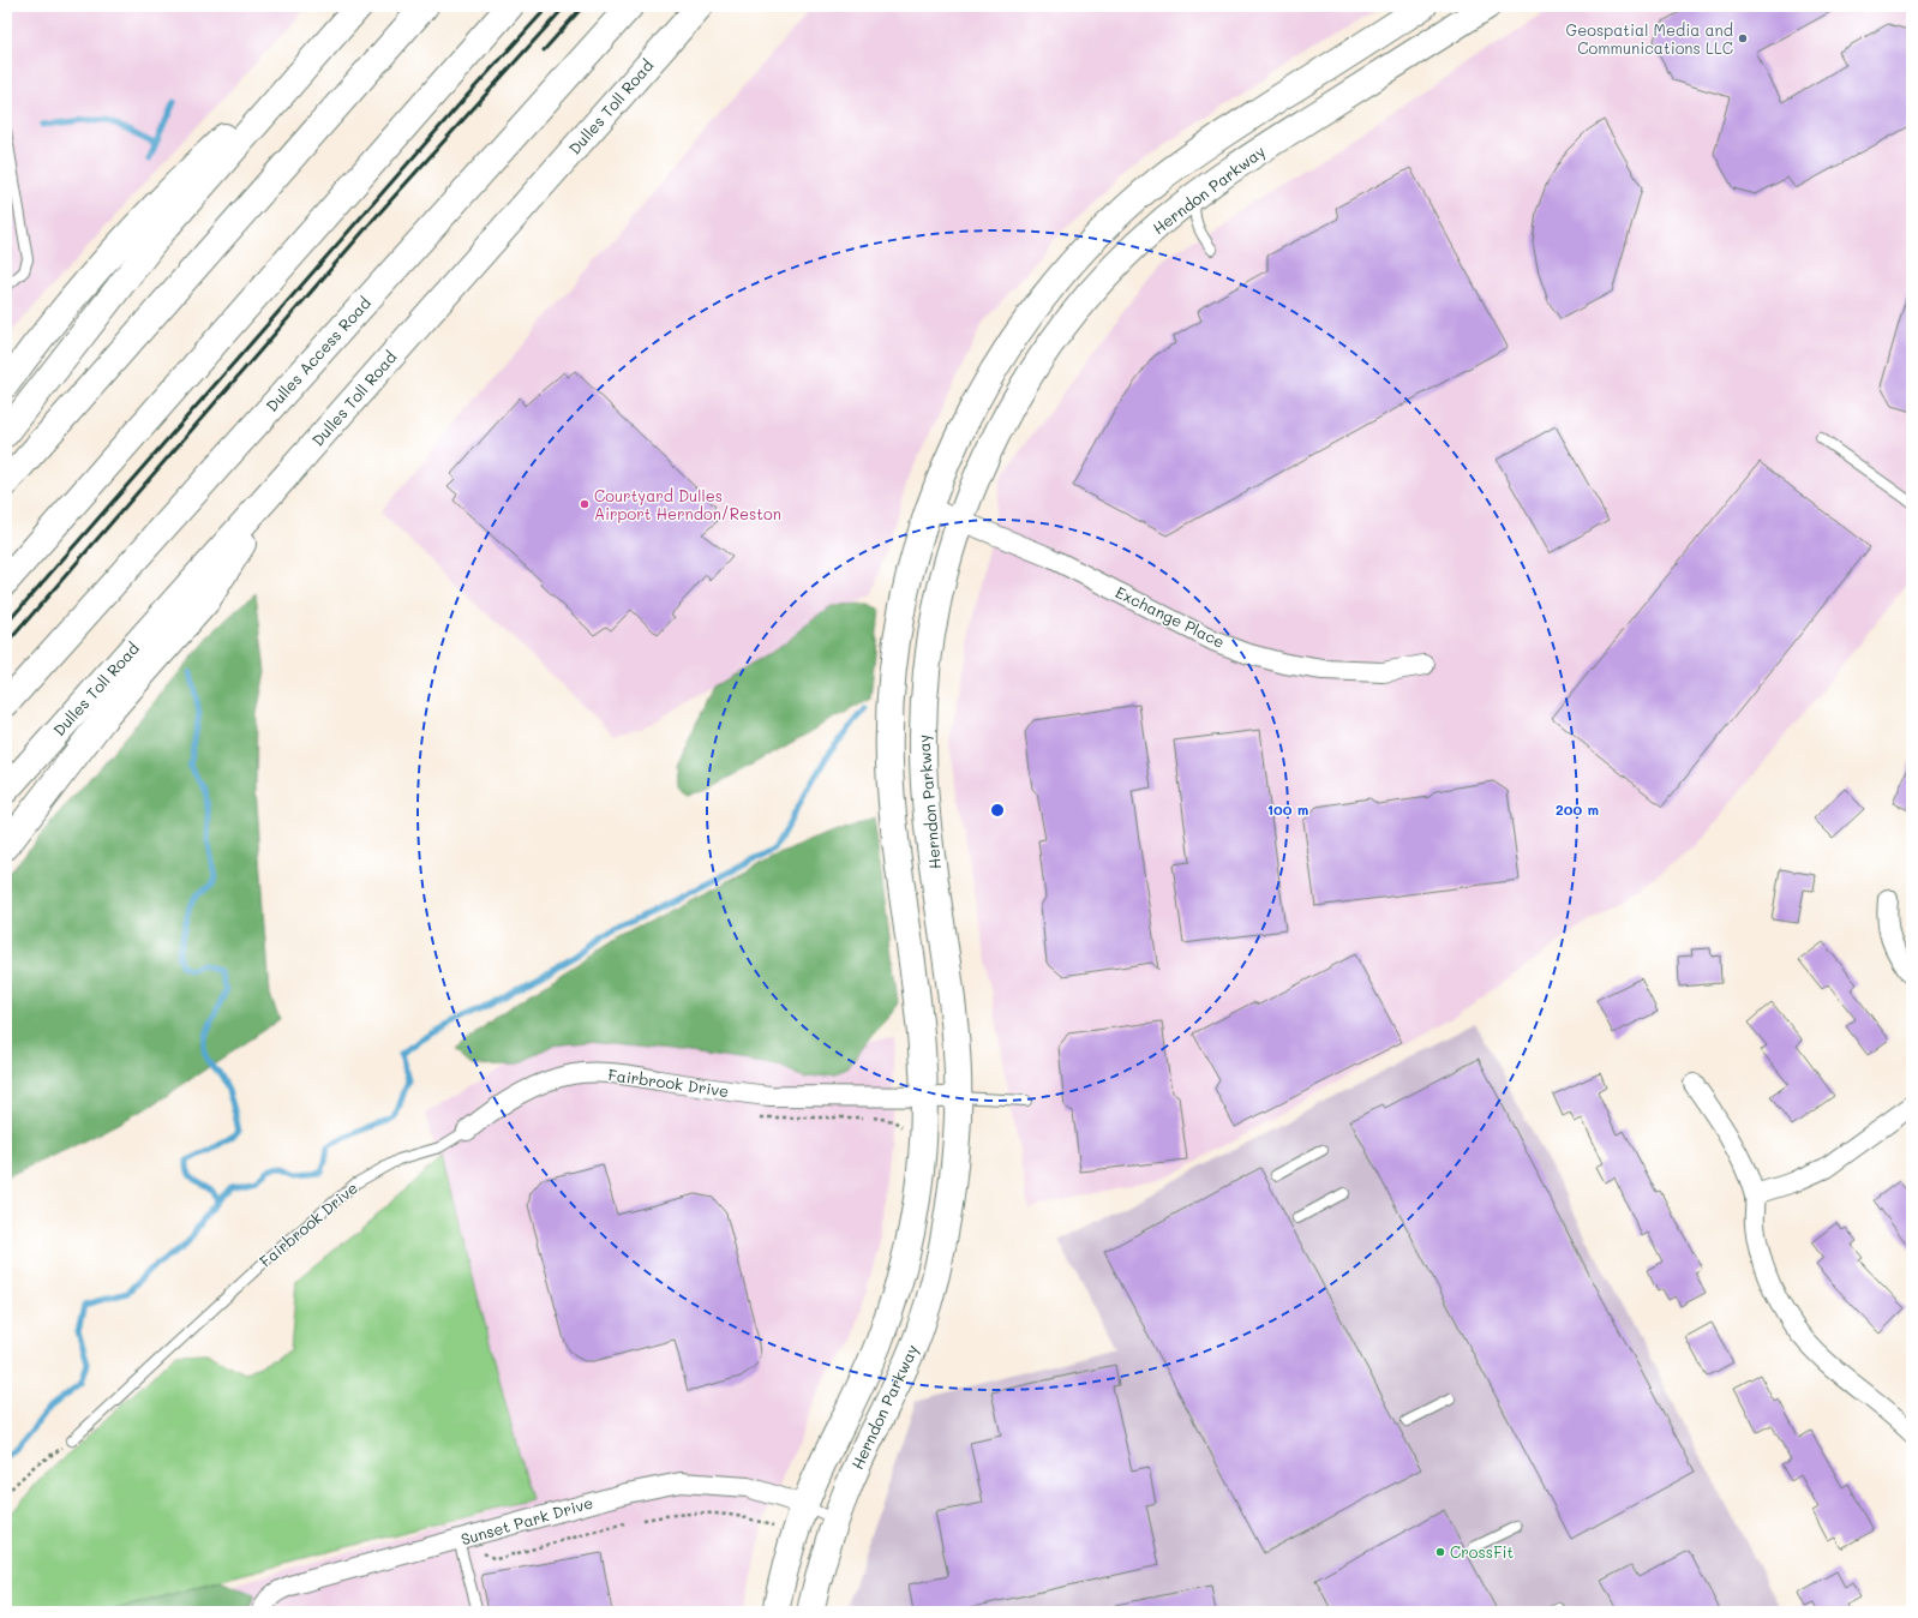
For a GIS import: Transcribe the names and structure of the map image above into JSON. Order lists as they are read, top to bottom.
{
  "streets": {
    "main road": ["Dulles Toll Road", "Herndon Parkway", "Dulles Access Road"],
    "street": ["Exchange Place", "Fairbrook Drive", "Sunset Park Drive"]
  },
  "crossings": [
    ["Herndon Parkway", "Exchange Place"],
    ["Herndon Parkway", "Fairbrook Drive"],
    ["Herndon Parkway", "Sunset Park Drive"]
  ],
  "places": ["Geospatial Media and Communications LLC", "Courtyard Dulles Airport Herndon/Reston", "CrossFit"],
  "rings": ["100 m", "200 m"]
}
